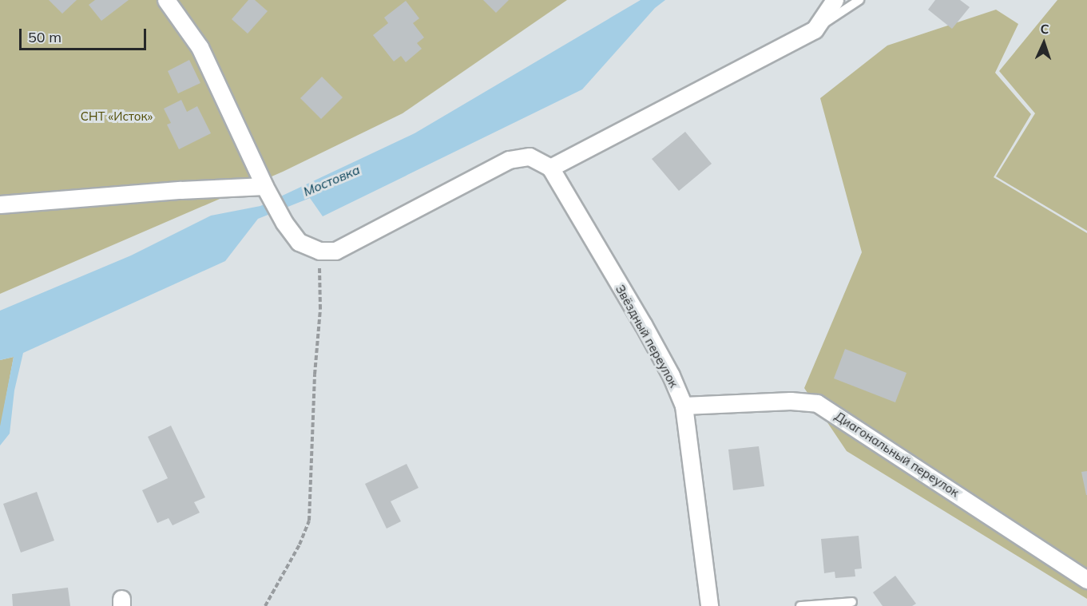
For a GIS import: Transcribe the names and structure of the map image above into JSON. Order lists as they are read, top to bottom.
{
  "streets": {
    "street": ["Звёздный переулок", "Диагональный переулок"]
  },
  "crossings": [
    ["Звёздный переулок", "Диагональный переулок"]
  ],
  "water": ["Мостовка"],
  "parks": ["СНТ «Исток»"],
  "scale_bar": "50 m",
  "north": "top"
}
